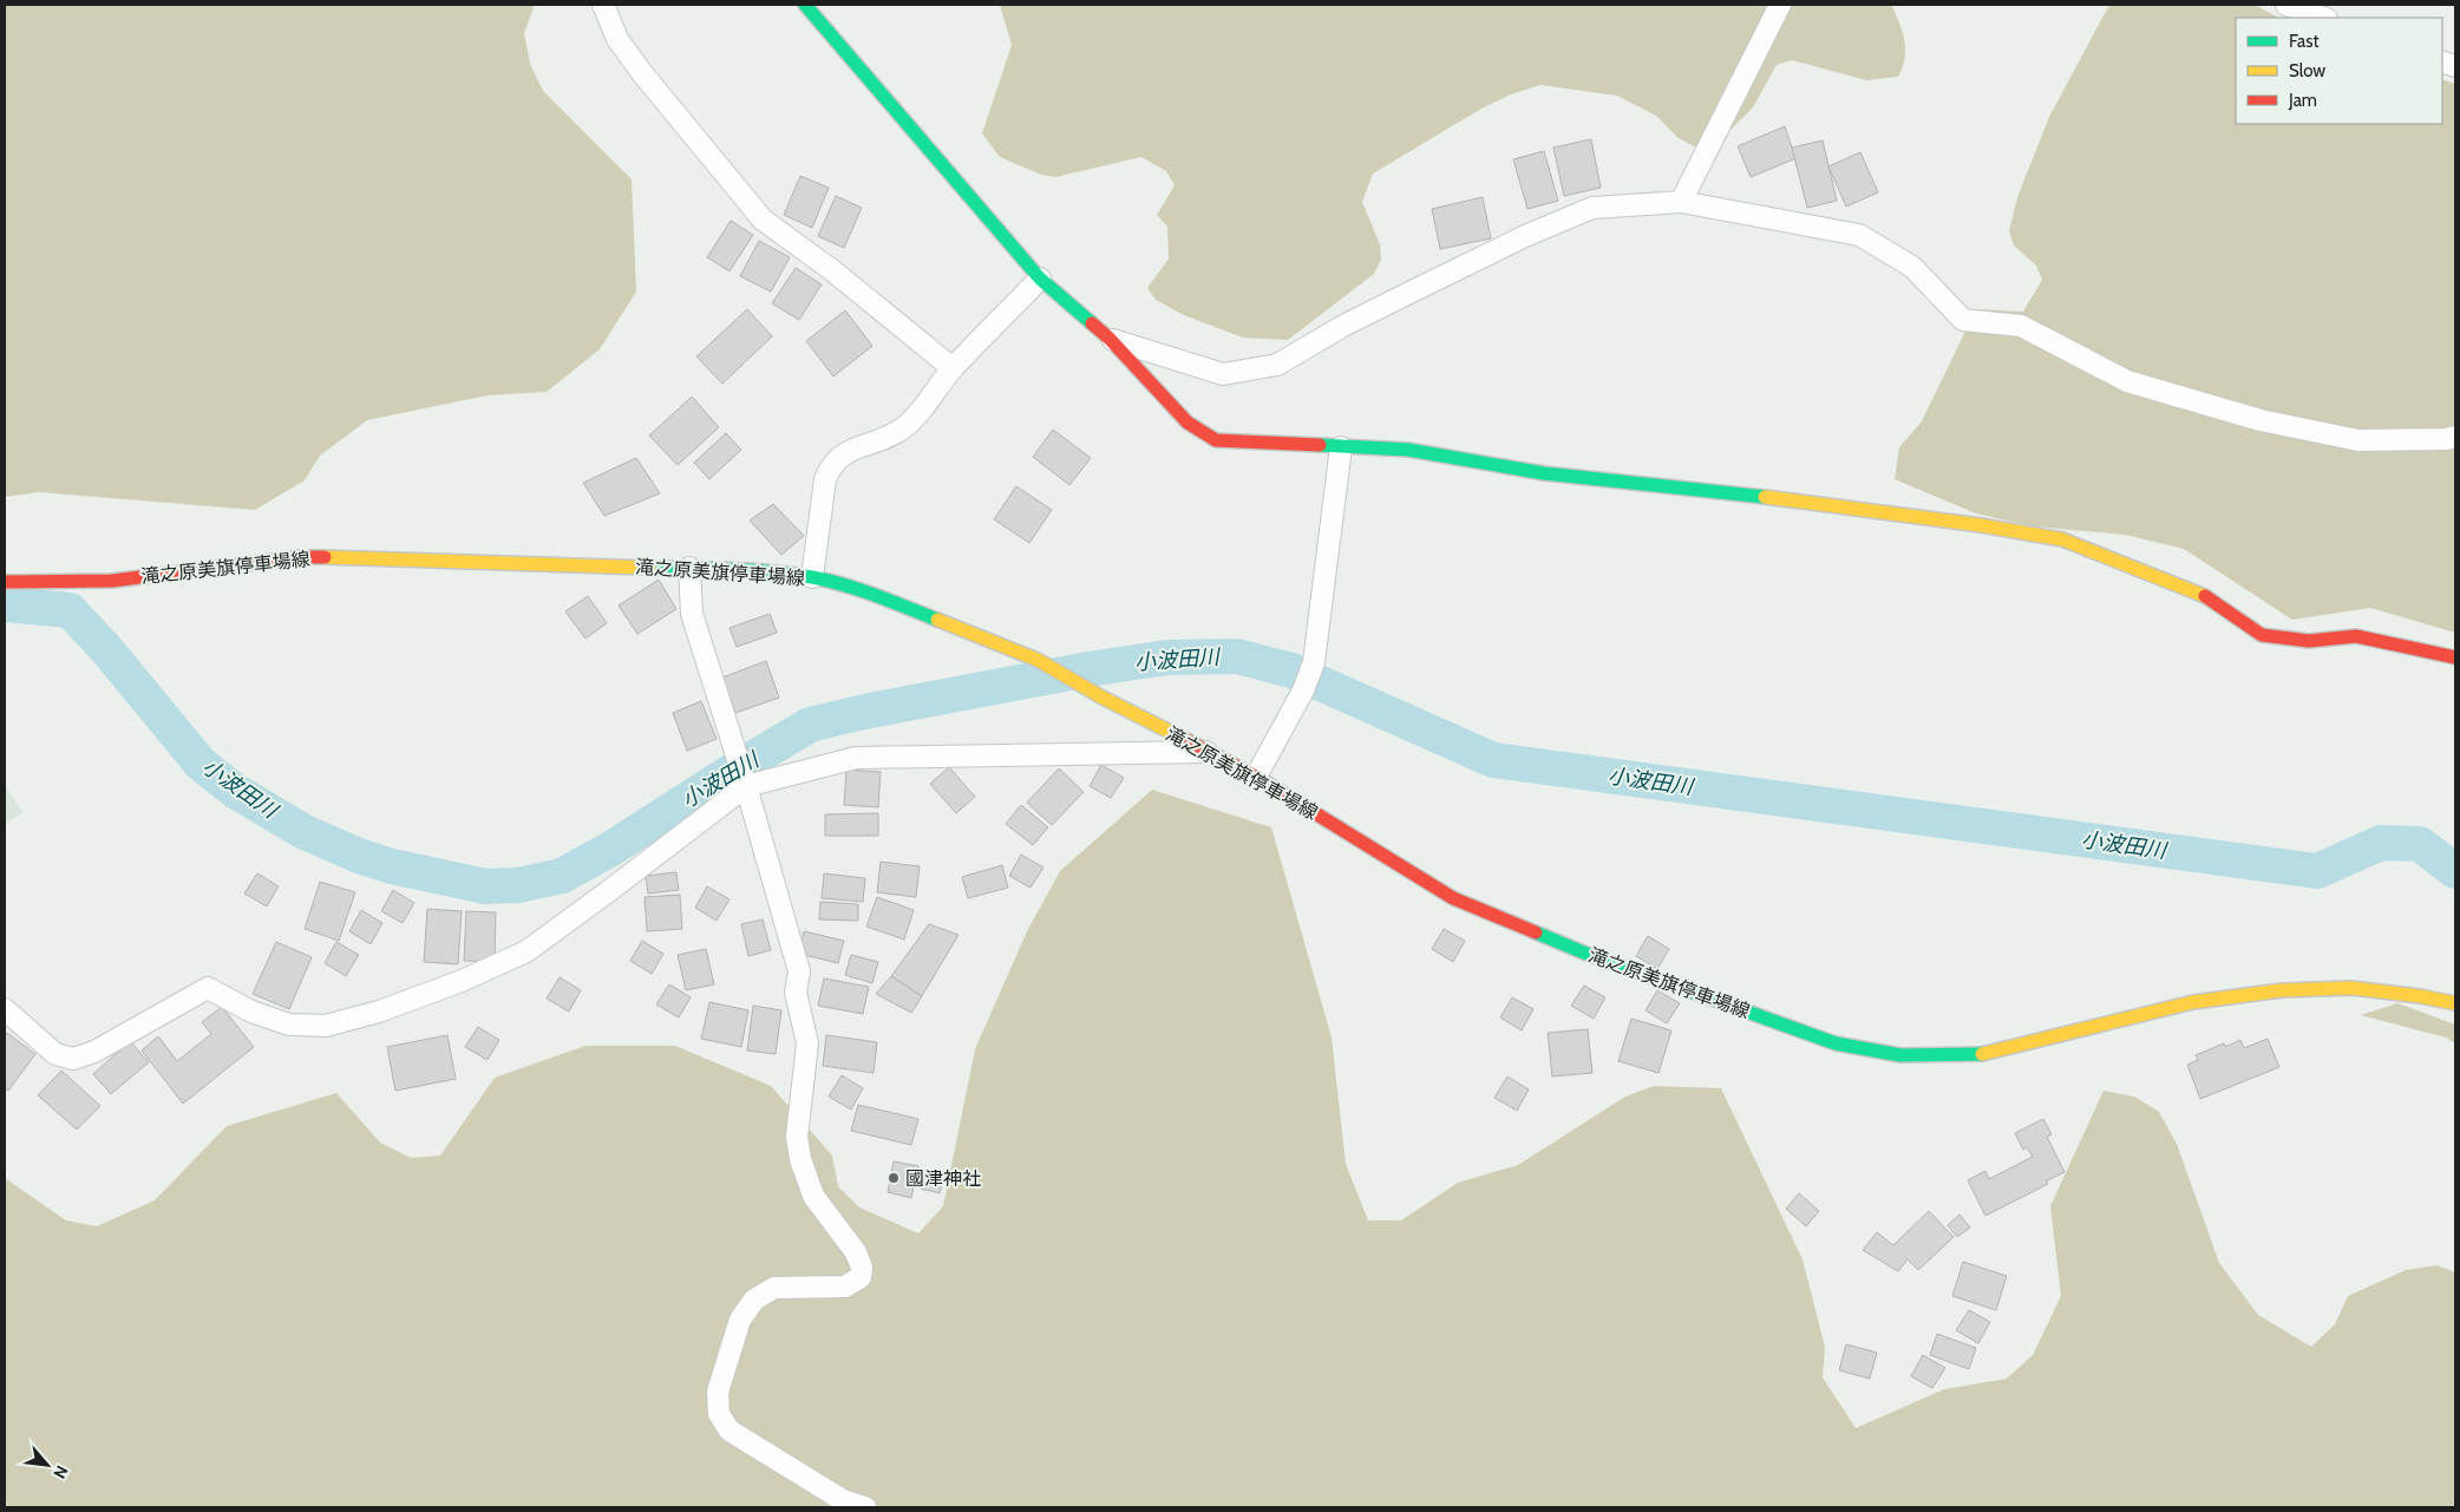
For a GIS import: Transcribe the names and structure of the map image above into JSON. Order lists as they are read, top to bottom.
{
  "streets": {
    "main road": ["滝之原美旗停車場線"]
  },
  "water": ["小波田川"],
  "places": ["國津神社"],
  "legend": ["Fast", "Slow", "Jam"],
  "north": "bottom right"
}
